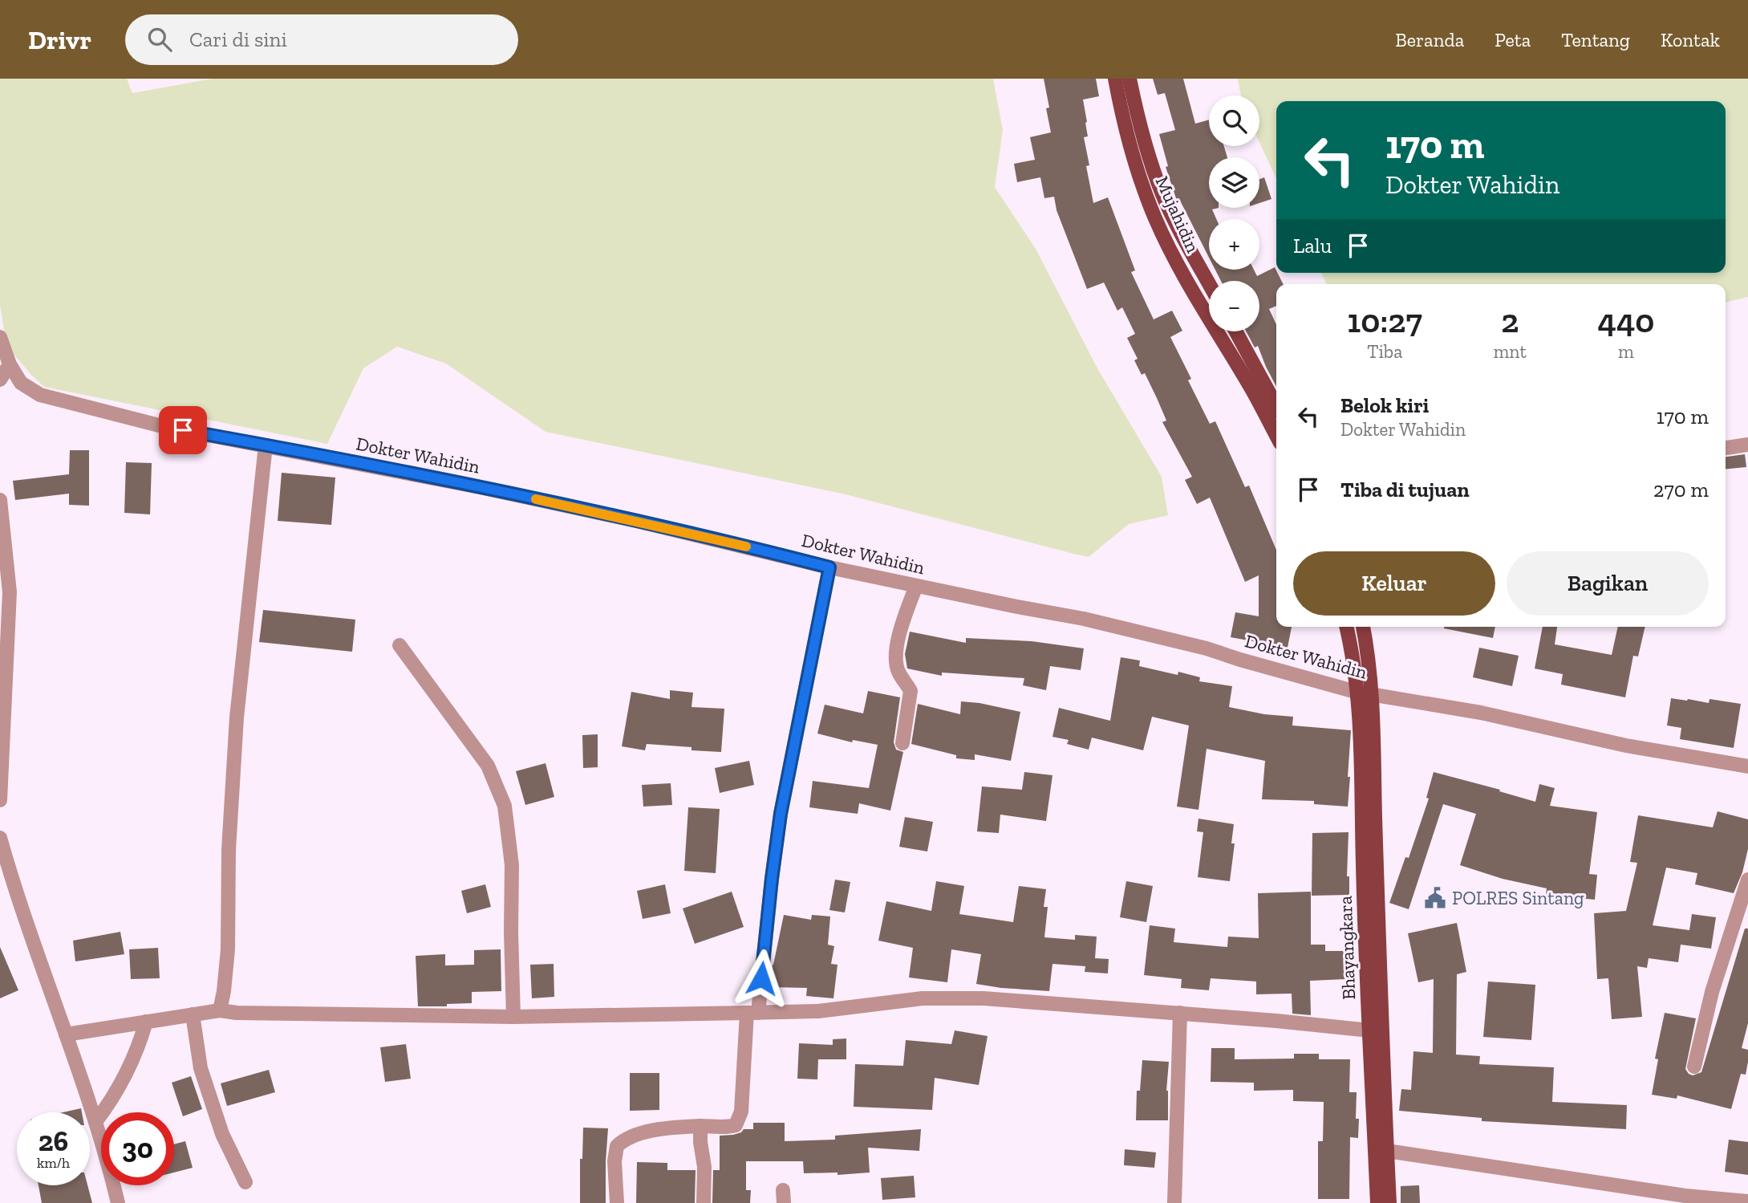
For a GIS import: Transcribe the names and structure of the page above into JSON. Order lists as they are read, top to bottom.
{
  "streets": {
    "main road": ["Mujahidin", "Bhayangkara"],
    "street": ["Dokter Wahidin"]
  },
  "crossings": [
    ["Dokter Wahidin", "Bhayangkara"]
  ],
  "places": {
    "public building": ["POLRES Sintang"]
  },
  "page": {
    "header": "Drivr",
    "search": "Cari di sini",
    "nav": [
      "Beranda",
      "Peta",
      "Tentang",
      "Kontak"
    ],
    "map_buttons": ["+", "−"],
    "turn": ["170 m", "Dokter Wahidin"],
    "then": "Lalu",
    "eta": [
      "10:27",
      "Tiba",
      "2",
      "mnt",
      "440",
      "m"
    ],
    "list": [
      {
        "name": "Belok kiri",
        "note": "Dokter Wahidin",
        "value": "170 m"
      },
      {
        "name": "Tiba di tujuan",
        "value": "270 m"
      }
    ],
    "buttons": ["Keluar", "Bagikan"],
    "speed": "26 km/h",
    "limit": "30"
  }
}
